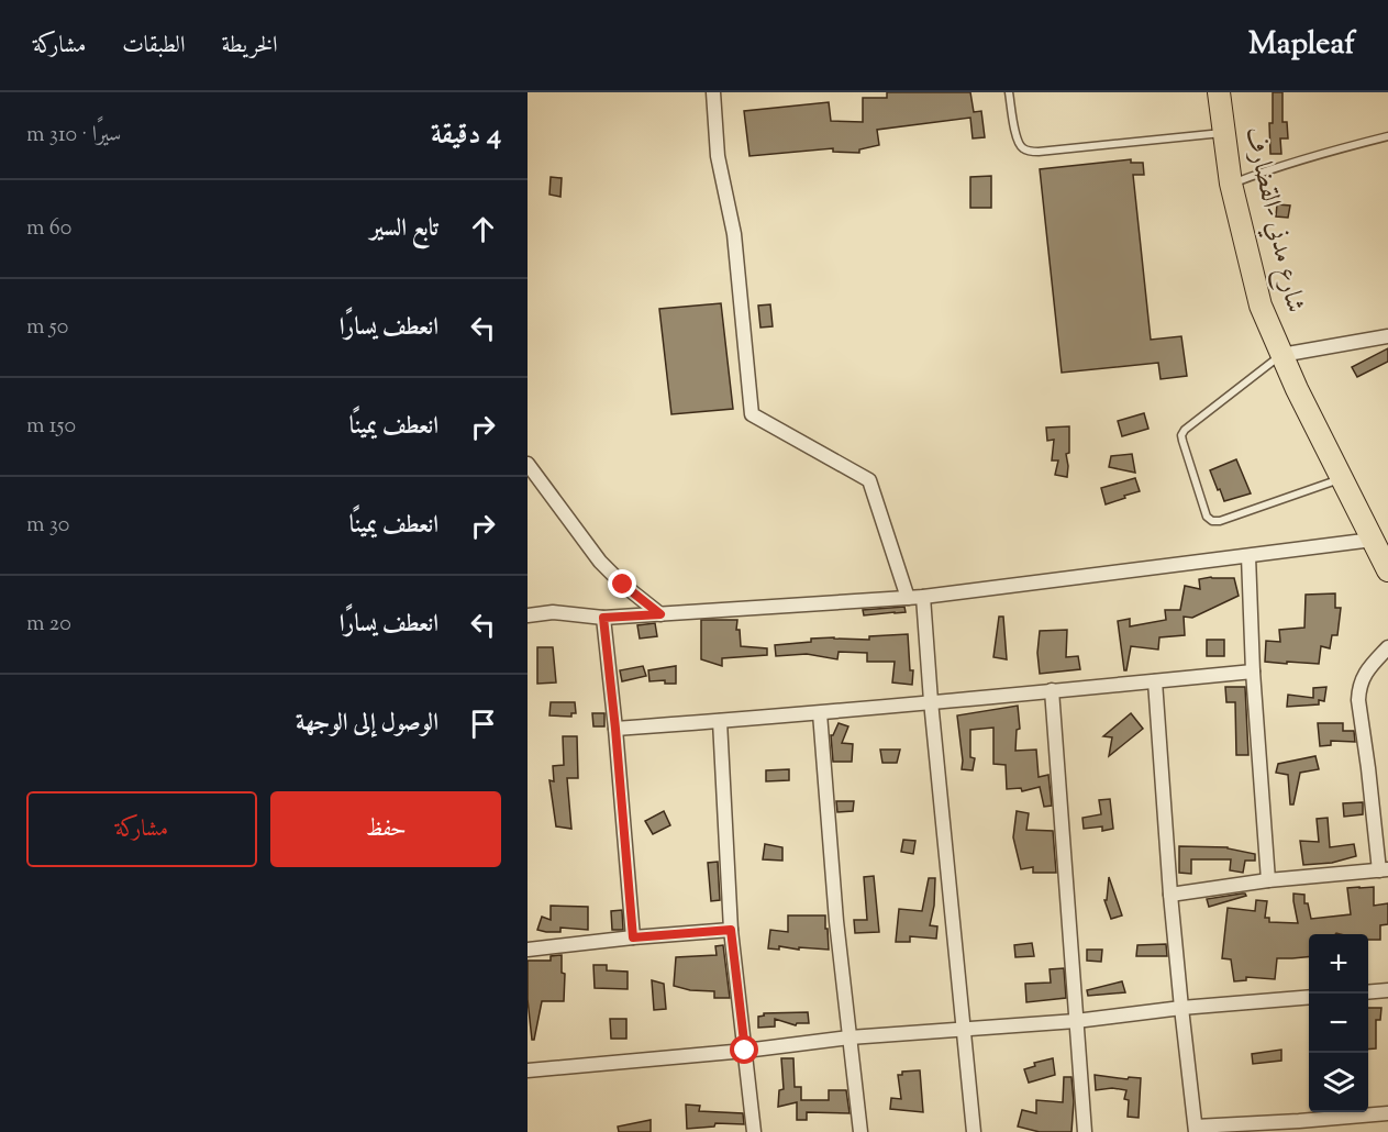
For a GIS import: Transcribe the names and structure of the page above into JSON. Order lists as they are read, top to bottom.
{
  "streets": {
    "highway": ["شارع مدني -القضارف"]
  },
  "page": {
    "header": "Mapleaf",
    "nav": ["الخريطة", "الطبقات", "مشاركة"],
    "heading": ["4 دقيقة", "سيرًا · 310 m"],
    "list": [
      ["تابع السير", "60 m"],
      ["انعطف يسارًا", "50 m"],
      ["انعطف يمينًا", "150 m"],
      ["انعطف يمينًا", "30 m"],
      ["انعطف يسارًا", "20 m"],
      "الوصول إلى الوجهة"
    ],
    "buttons": ["حفظ", "مشاركة"],
    "map_buttons": ["+", "−"]
  }
}
